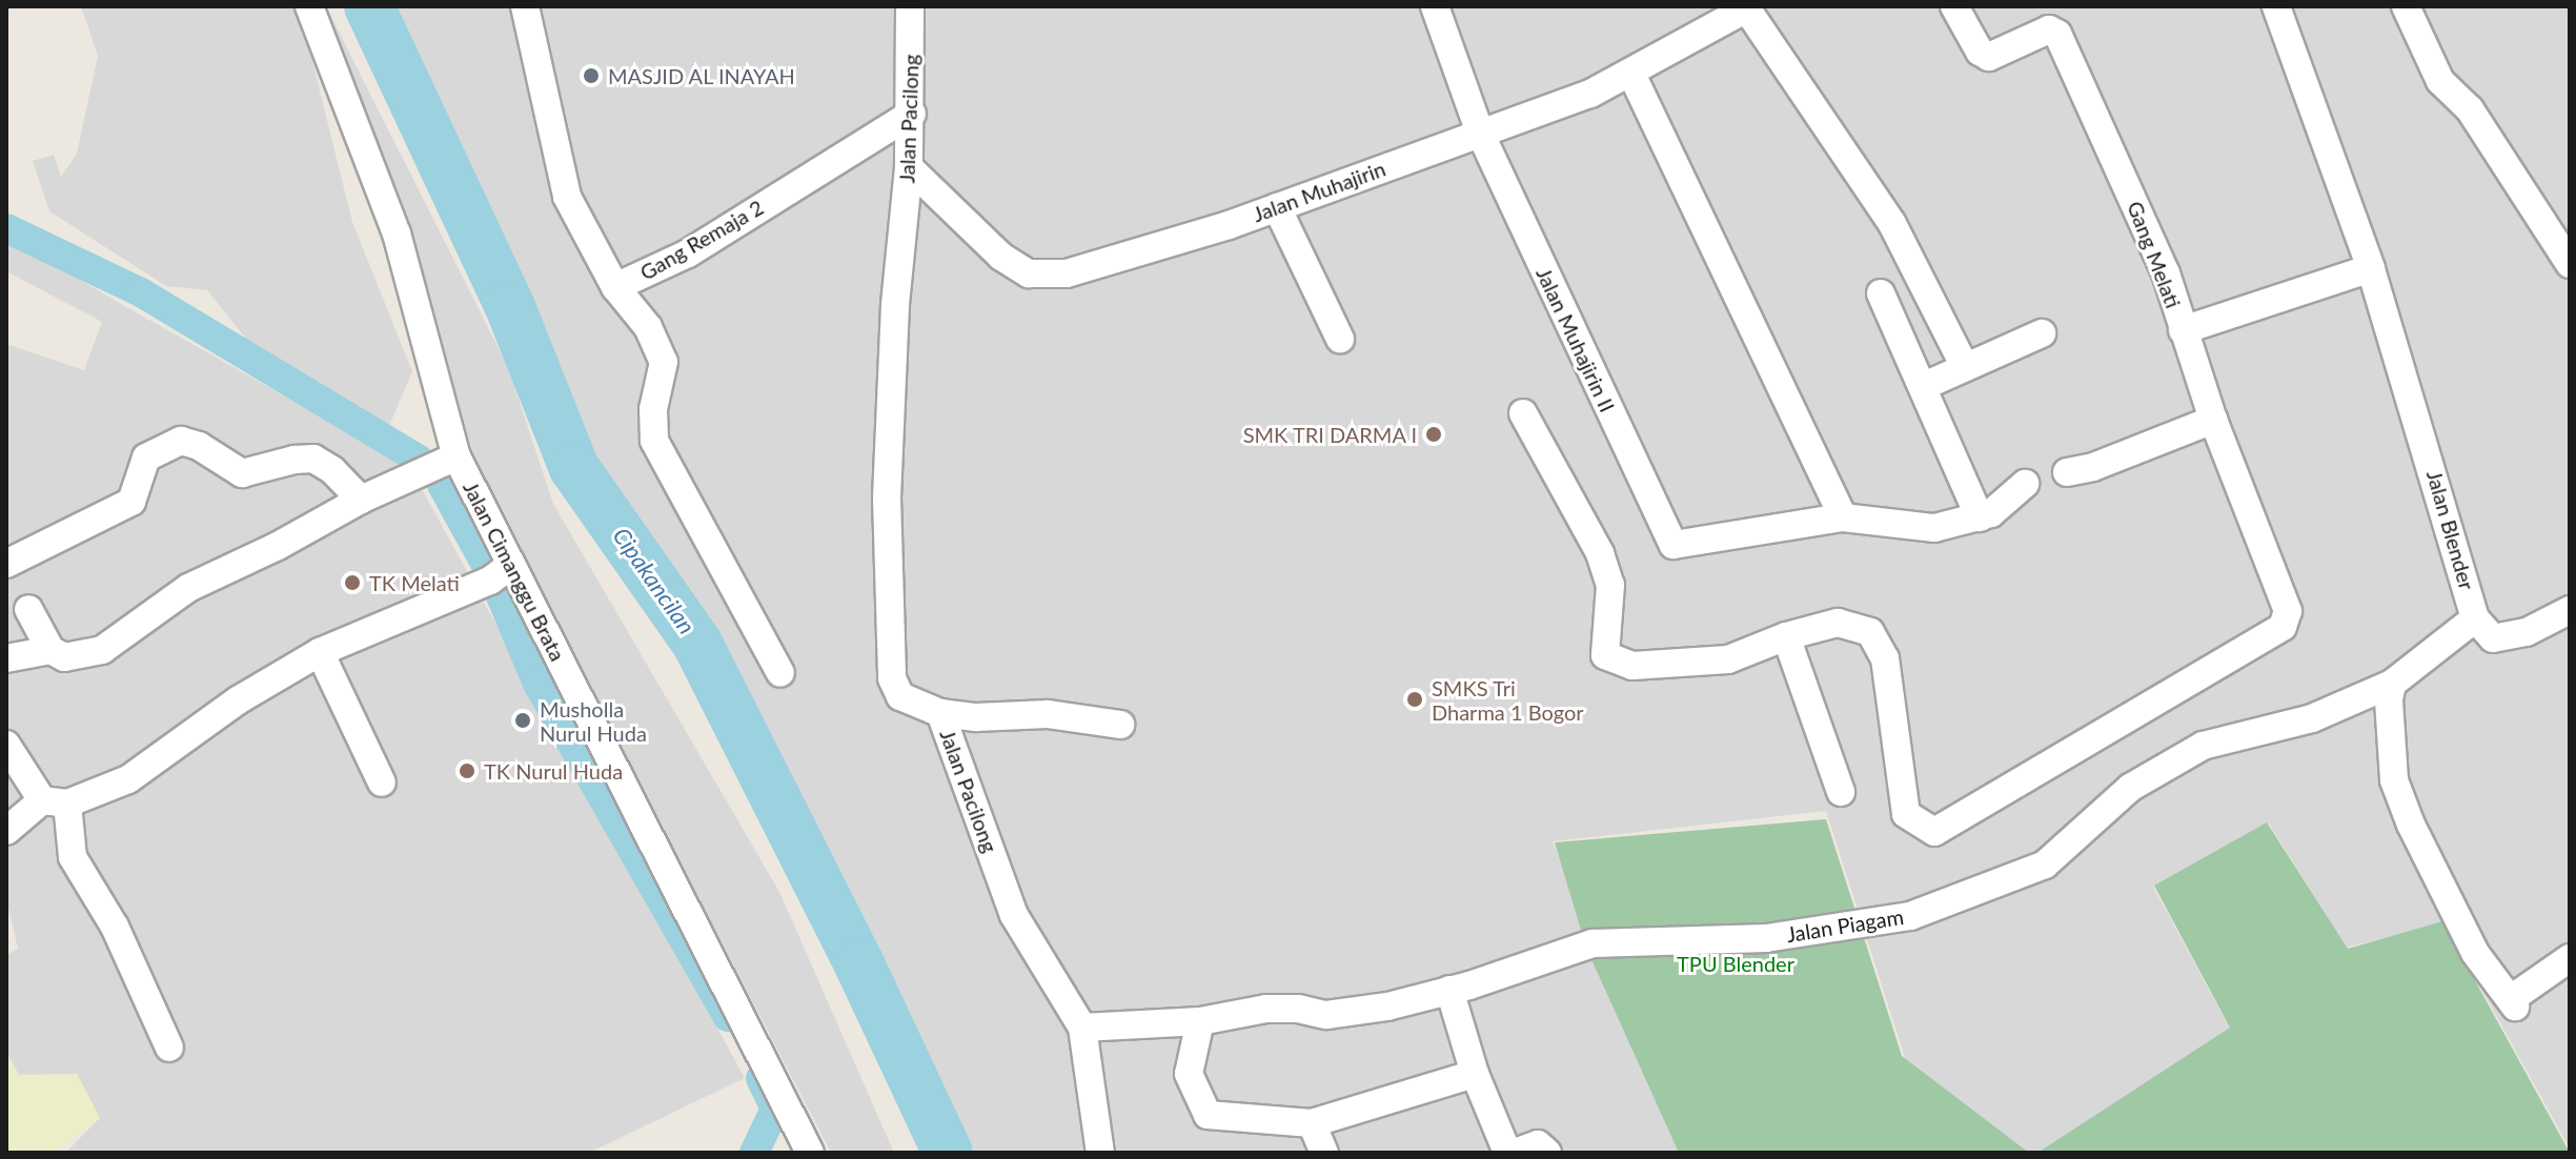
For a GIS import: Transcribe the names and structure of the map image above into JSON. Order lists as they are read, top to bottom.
{
  "streets": {
    "street": [
      "Jalan Pacilong",
      "Jalan Muhajirin",
      "Gang Remaja 2",
      "Gang Melati",
      "Jalan Muhajirin II",
      "Jalan Blender",
      "Jalan Cimanggu Brata",
      "Jalan Piagam"
    ]
  },
  "crossings": [
    ["Jalan Pacilong", "Jalan Muhajirin"],
    ["Jalan Pacilong", "Gang Remaja 2"],
    ["Jalan Muhajirin", "Jalan Muhajirin II"],
    ["Jalan Blender", "Jalan Piagam"]
  ],
  "water": ["Cipakancilan"],
  "parks": ["TPU Blender"],
  "places": [
    "MASJID AL INAYAH",
    "SMK TRI DARMA I",
    "TK Melati",
    "SMKS Tri Dharma 1 Bogor",
    "Musholla Nurul Huda",
    "TK Nurul Huda"
  ]
}
